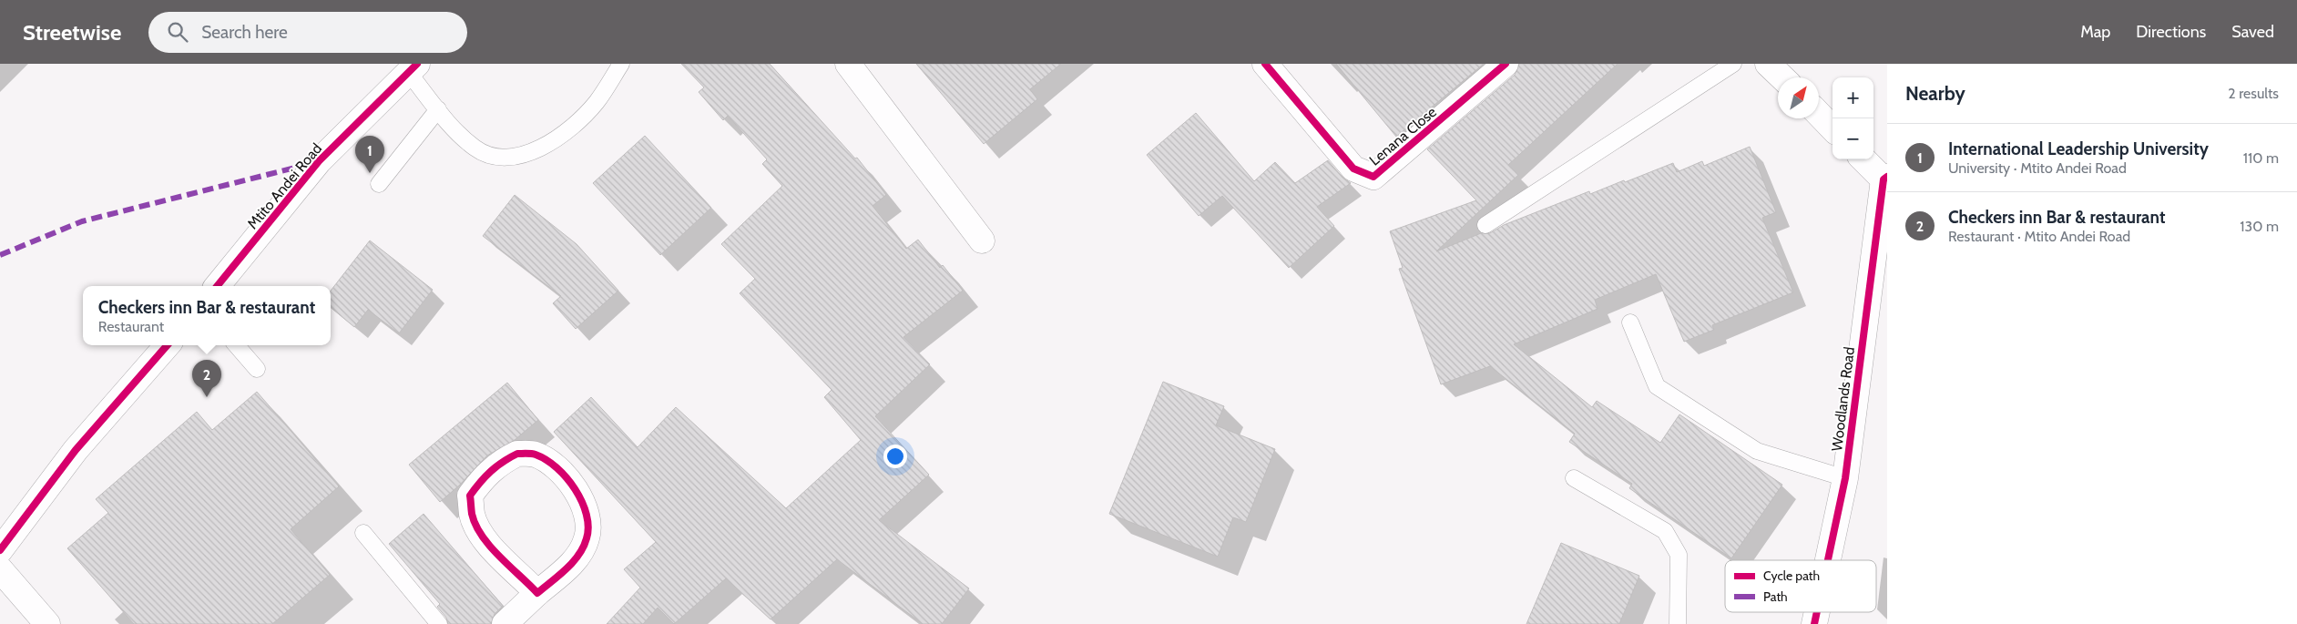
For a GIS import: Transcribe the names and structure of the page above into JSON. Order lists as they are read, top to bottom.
{
  "streets": {
    "street": ["Lenana Close", "Mtito Andei Road", "Woodlands Road"]
  },
  "legend": ["Cycle path", "Path"],
  "north": "top right",
  "page": {
    "header": "Streetwise",
    "search": "Search here",
    "nav": ["Map", "Directions", "Saved"],
    "heading": ["Nearby", "2 results"],
    "map_buttons": ["+", "−"],
    "list": [
      {
        "mark": "1",
        "name": "International Leadership University",
        "note": "University · Mtito Andei Road",
        "value": "110 m"
      },
      {
        "mark": "2",
        "name": "Checkers inn Bar & restaurant",
        "note": "Restaurant · Mtito Andei Road",
        "value": "130 m"
      }
    ],
    "pins": ["1", "2"],
    "popup": ["Checkers inn Bar & restaurant", "Restaurant"]
  }
}
